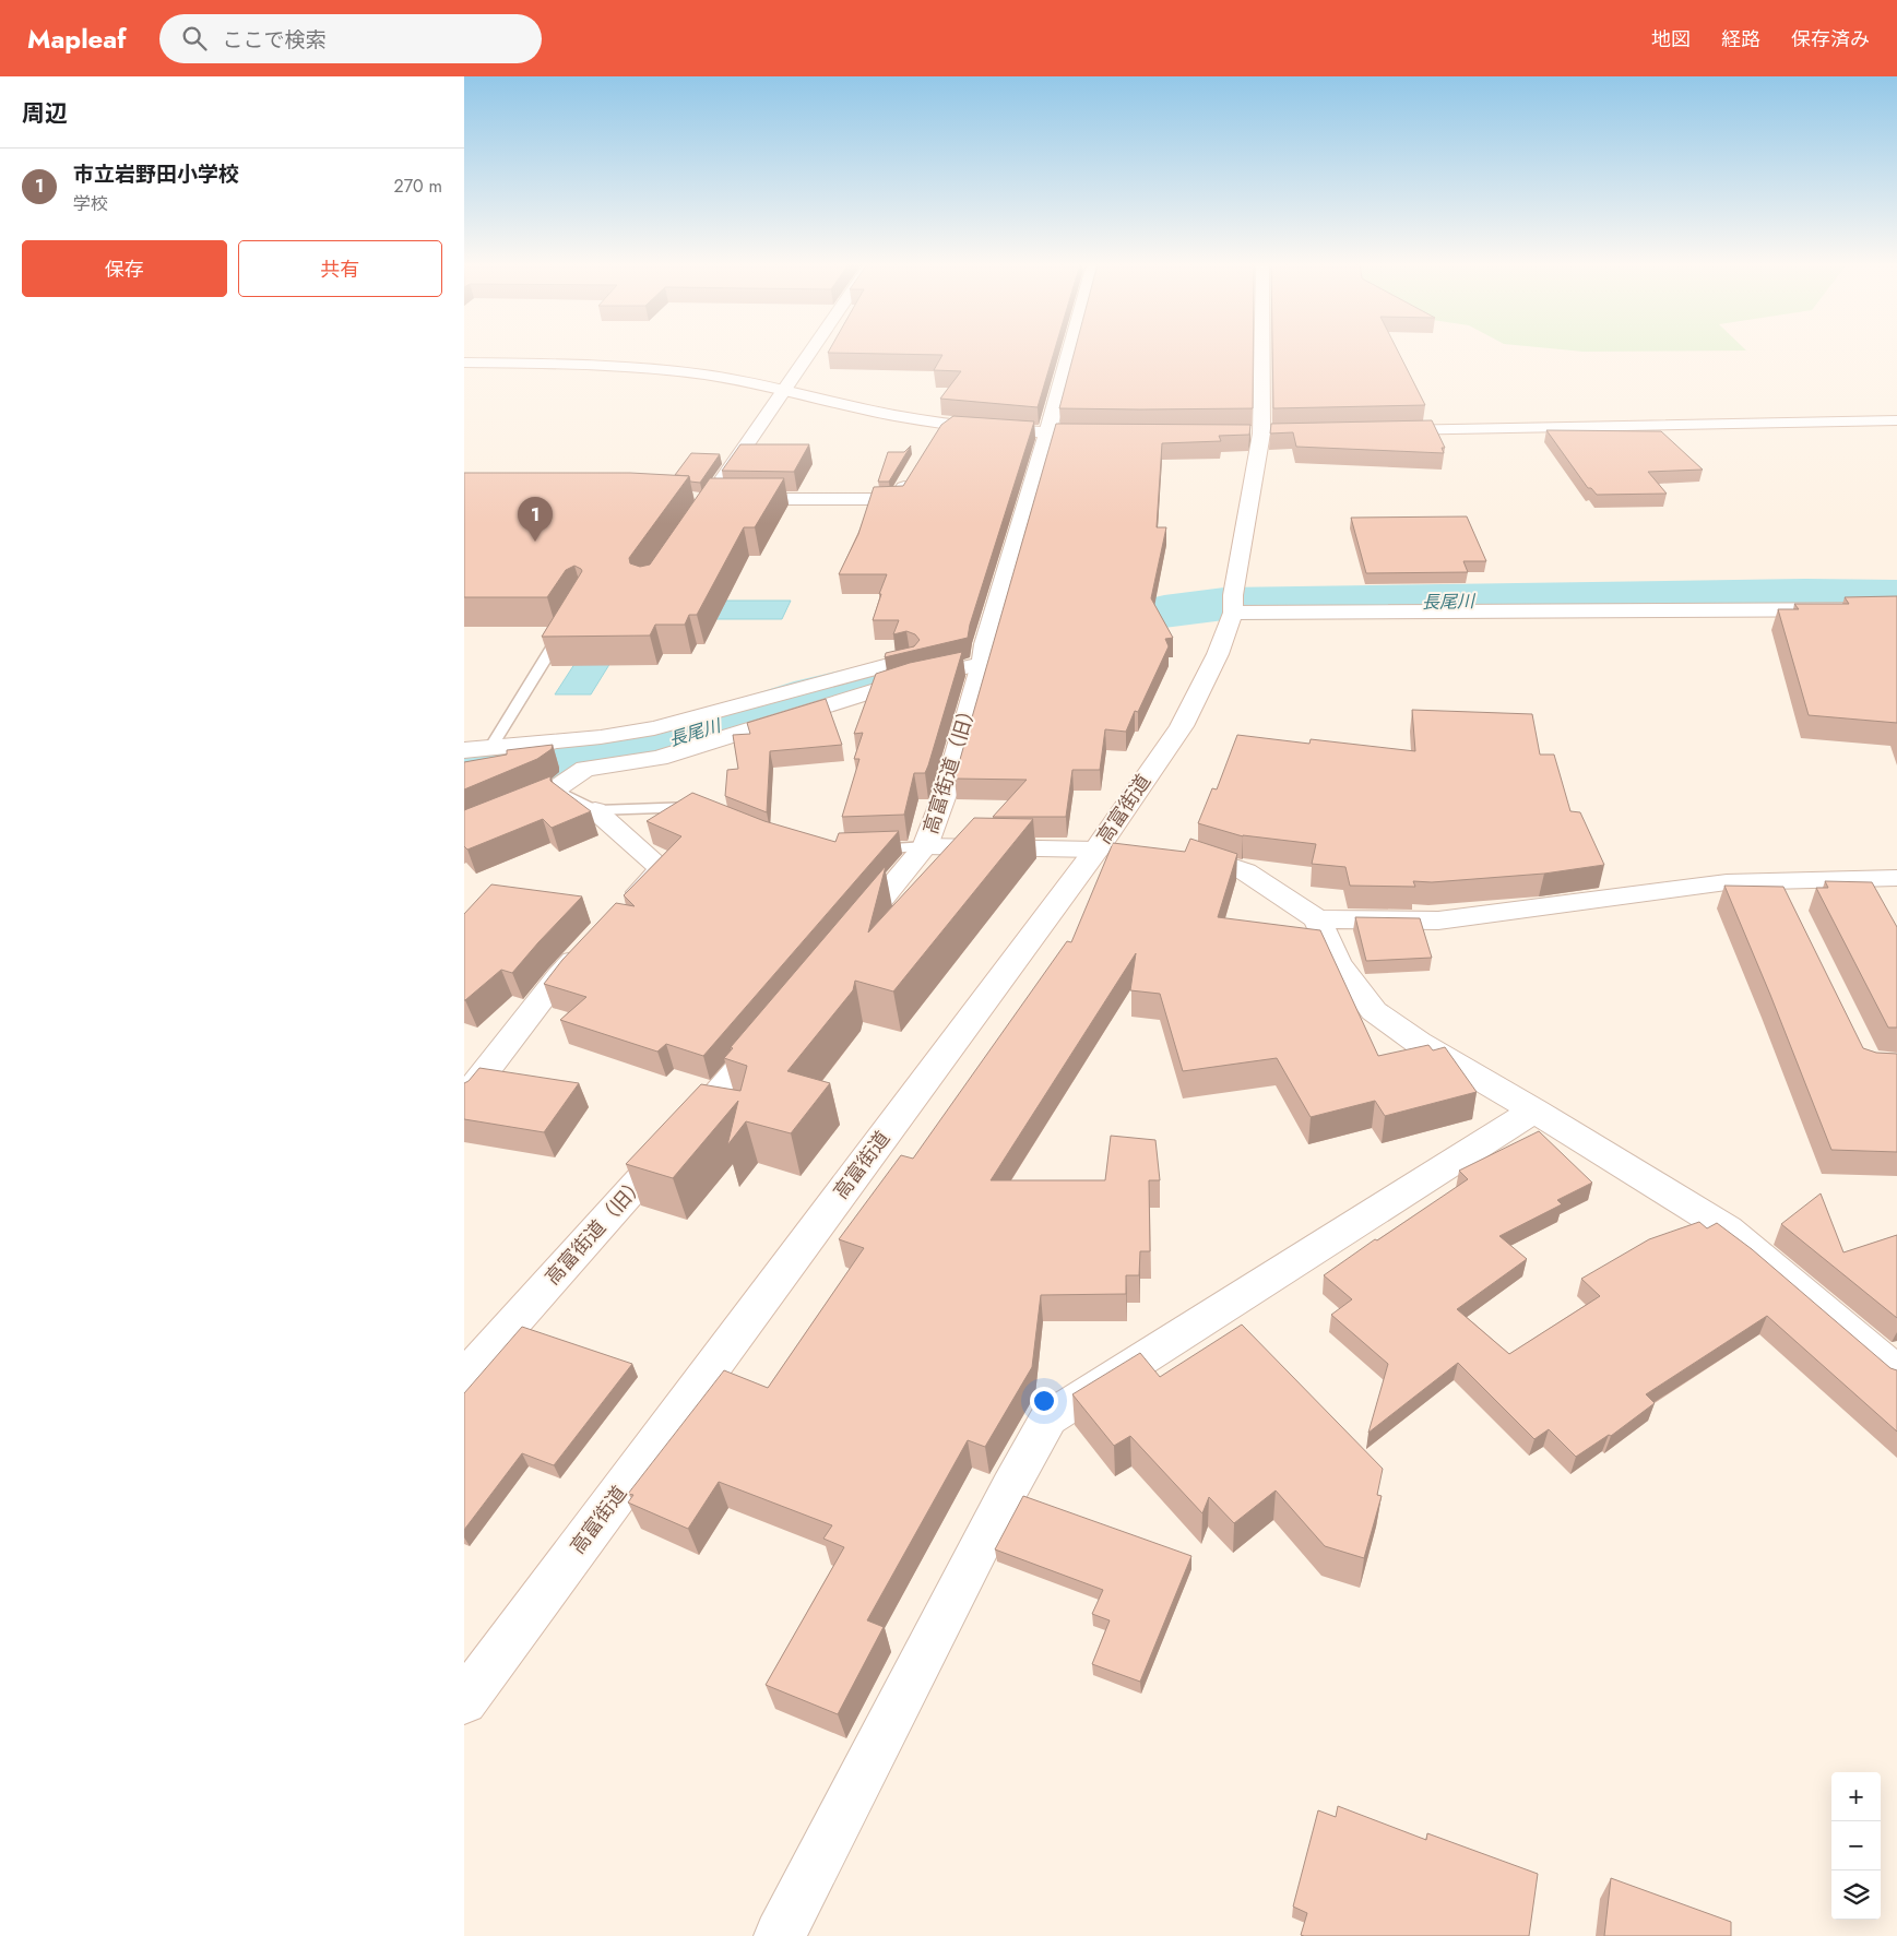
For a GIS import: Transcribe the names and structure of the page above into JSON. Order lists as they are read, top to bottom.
{
  "streets": {
    "street": ["高富街道（旧）", "高富街道"]
  },
  "water": ["長尾川"],
  "page": {
    "header": "Mapleaf",
    "search": "ここで検索",
    "nav": ["地図", "経路", "保存済み"],
    "heading": "周辺",
    "list": [
      {
        "mark": "1",
        "name": "市立岩野田小学校",
        "note": "学校",
        "value": "270 m"
      }
    ],
    "buttons": ["保存", "共有"],
    "pins": "1",
    "map_buttons": ["+", "−"]
  }
}
